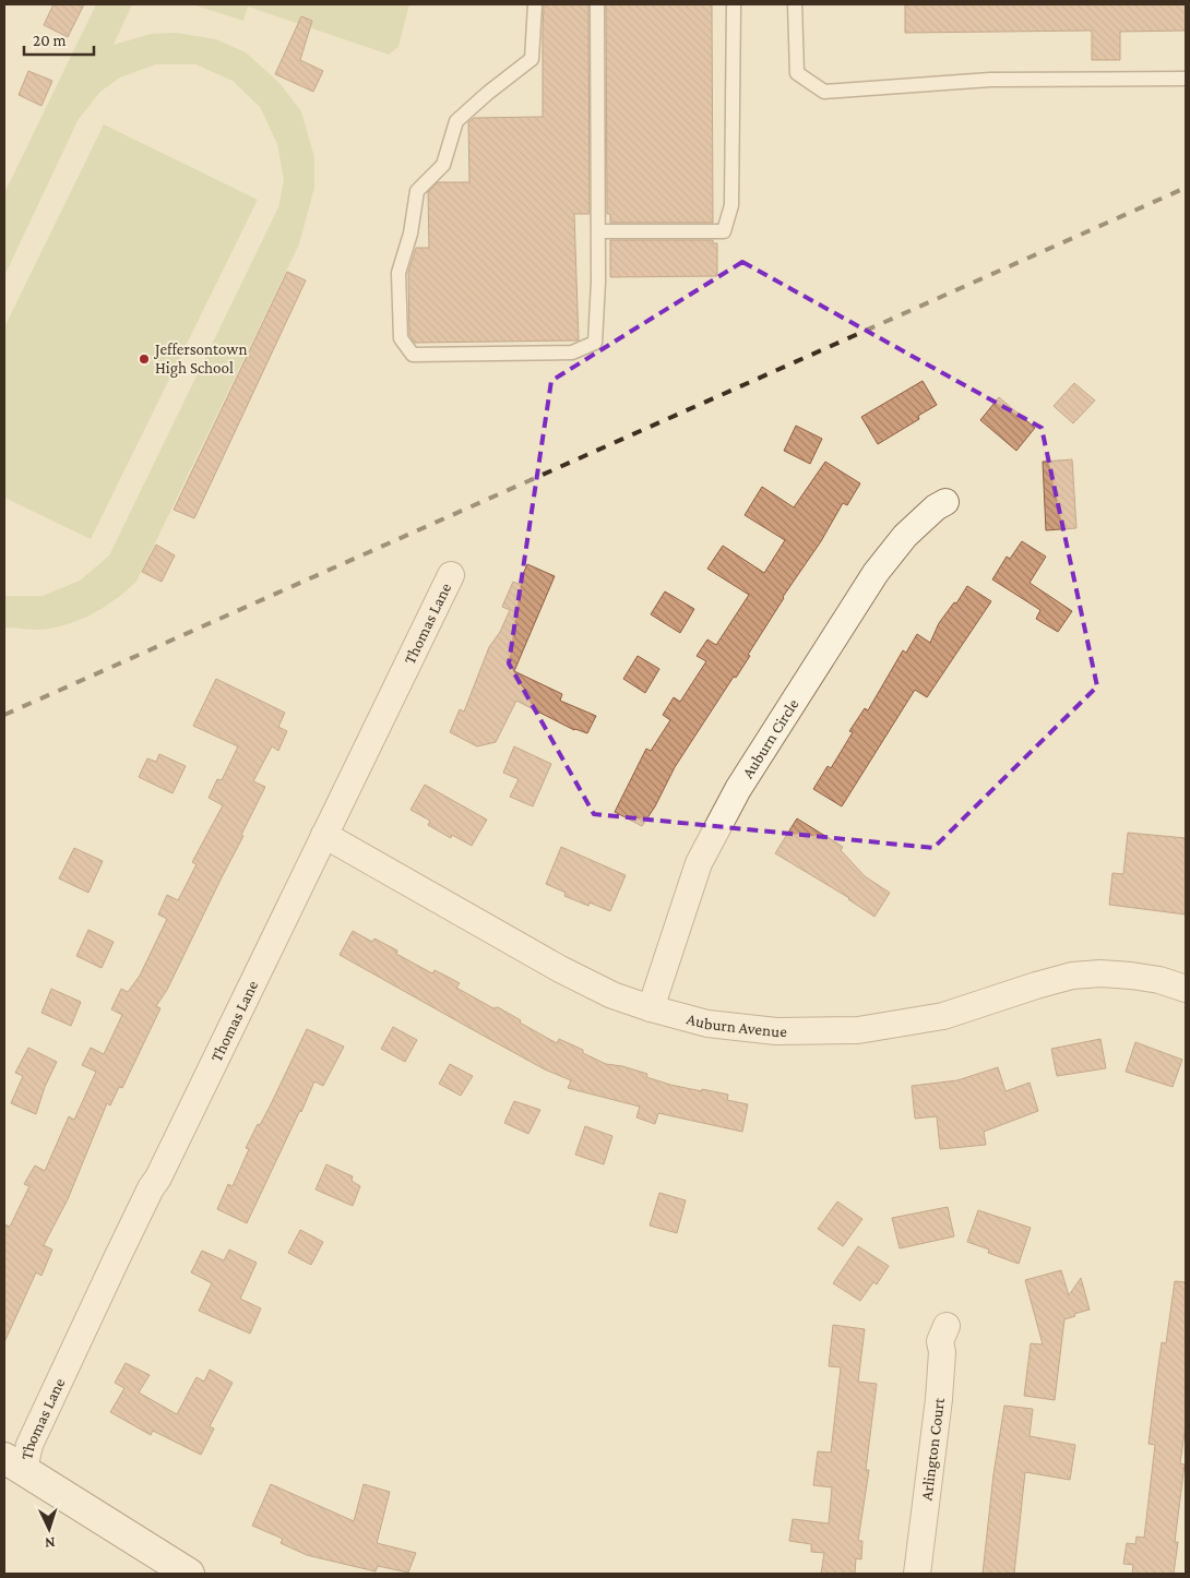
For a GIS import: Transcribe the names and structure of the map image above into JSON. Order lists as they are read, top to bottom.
{
  "streets": {
    "street": [
      "Thomas Lane",
      "Auburn Circle",
      "Auburn Avenue",
      "Arlington Court"
    ]
  },
  "crossings": [
    ["Thomas Lane", "Auburn Avenue"],
    ["Auburn Circle", "Auburn Avenue"]
  ],
  "places": ["Jeffersontown High School"],
  "scale_bar": "20 m",
  "north": "bottom"
}
